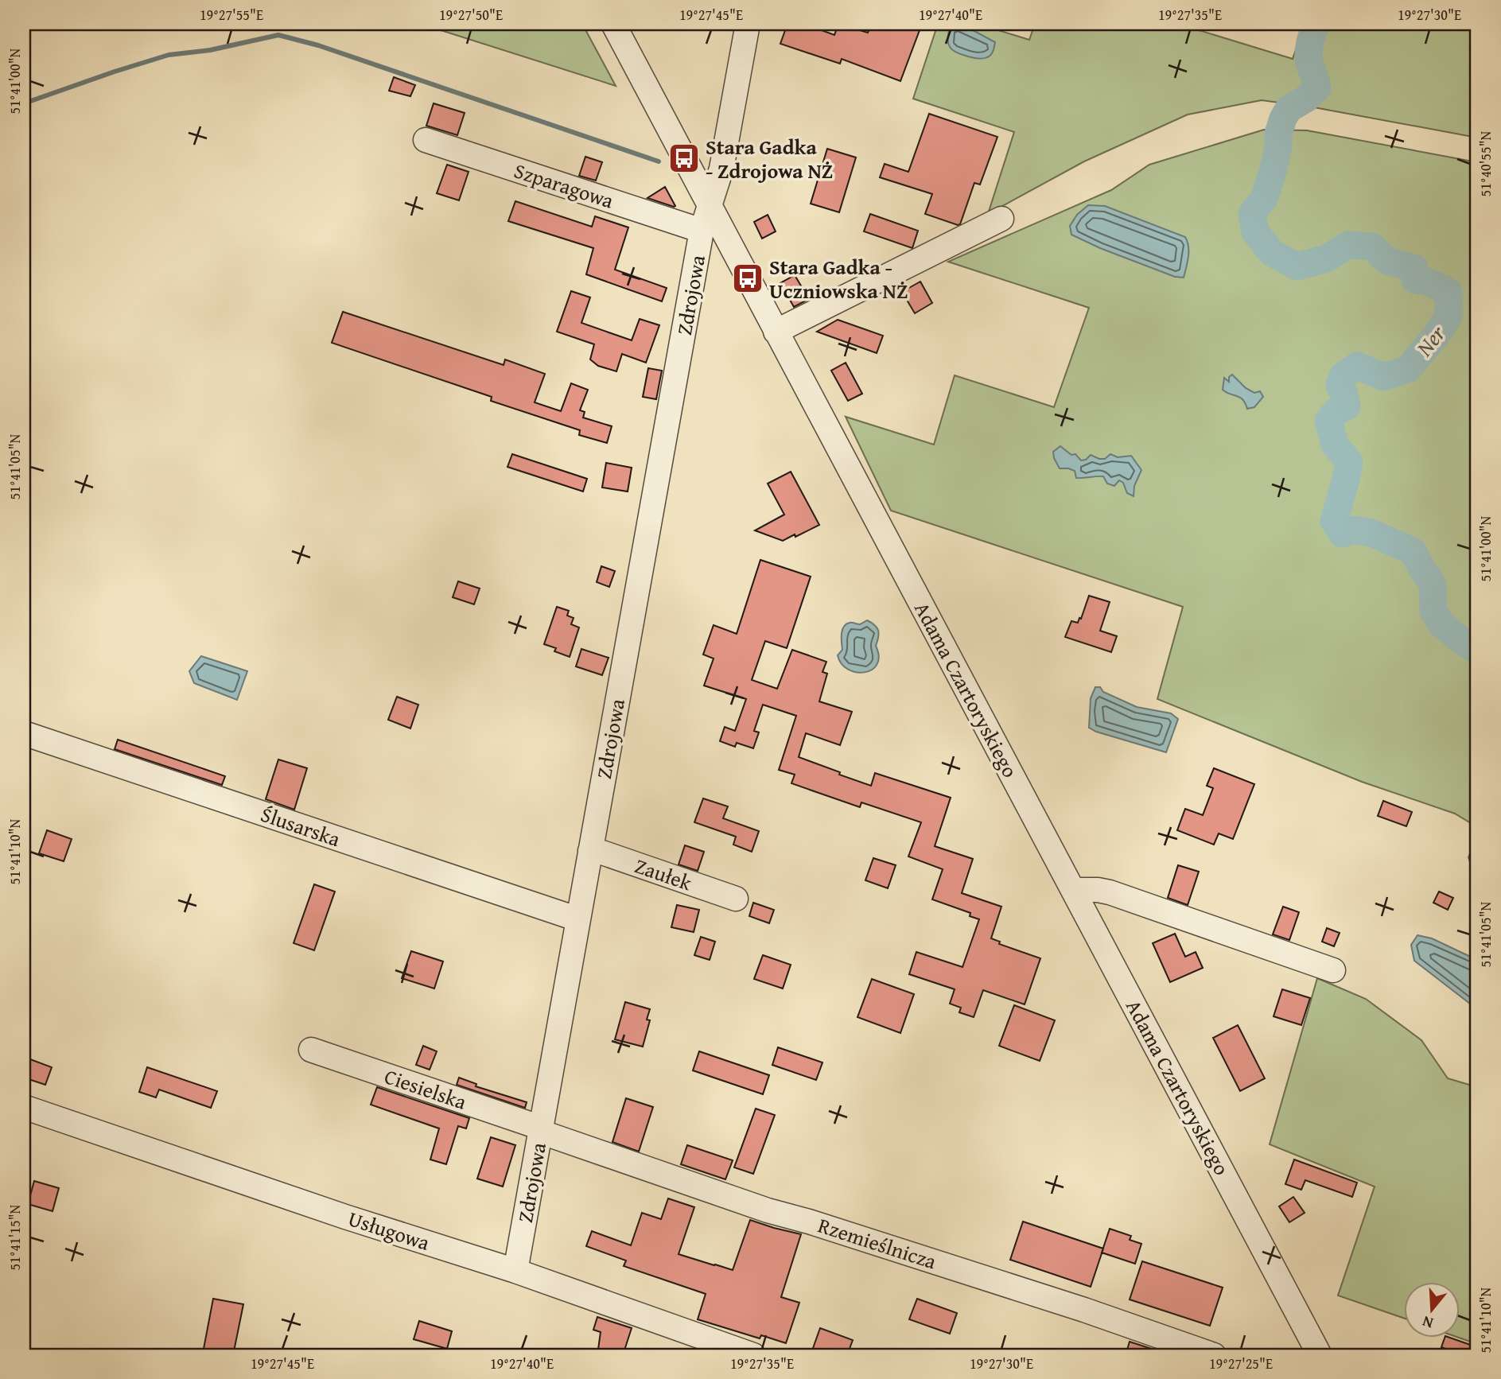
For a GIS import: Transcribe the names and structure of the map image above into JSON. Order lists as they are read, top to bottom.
{
  "streets": {
    "street": [
      "Szparagowa",
      "Zdrojowa",
      "Adama Czartoryskiego",
      "Ślusarska",
      "Zaułek",
      "Ciesielska",
      "Usługowa",
      "Rzemieślnicza"
    ]
  },
  "crossings": [
    ["Szparagowa", "Zdrojowa"],
    ["Zdrojowa", "Adama Czartoryskiego"],
    ["Zdrojowa", "Ślusarska"],
    ["Zdrojowa", "Zaułek"],
    ["Zdrojowa", "Ciesielska"],
    ["Zdrojowa", "Usługowa"],
    ["Zdrojowa", "Rzemieślnicza"],
    ["Ciesielska", "Rzemieślnicza"]
  ],
  "water": ["Ner"],
  "places": {
    "bus stop": ["Stara Gadka - Zdrojowa NŻ", "Stara Gadka - Uczniowska NŻ"]
  },
  "north": "bottom",
  "coordinates": [
    "19°27'55\"E",
    "19°27'50\"E",
    "19°27'45\"E",
    "19°27'40\"E",
    "19°27'35\"E",
    "19°27'30\"E",
    "51°41'00\"N",
    "51°40'55\"N",
    "51°41'05\"N",
    "51°41'10\"N",
    "51°41'15\"N",
    "19°27'25\"E"
  ]
}
